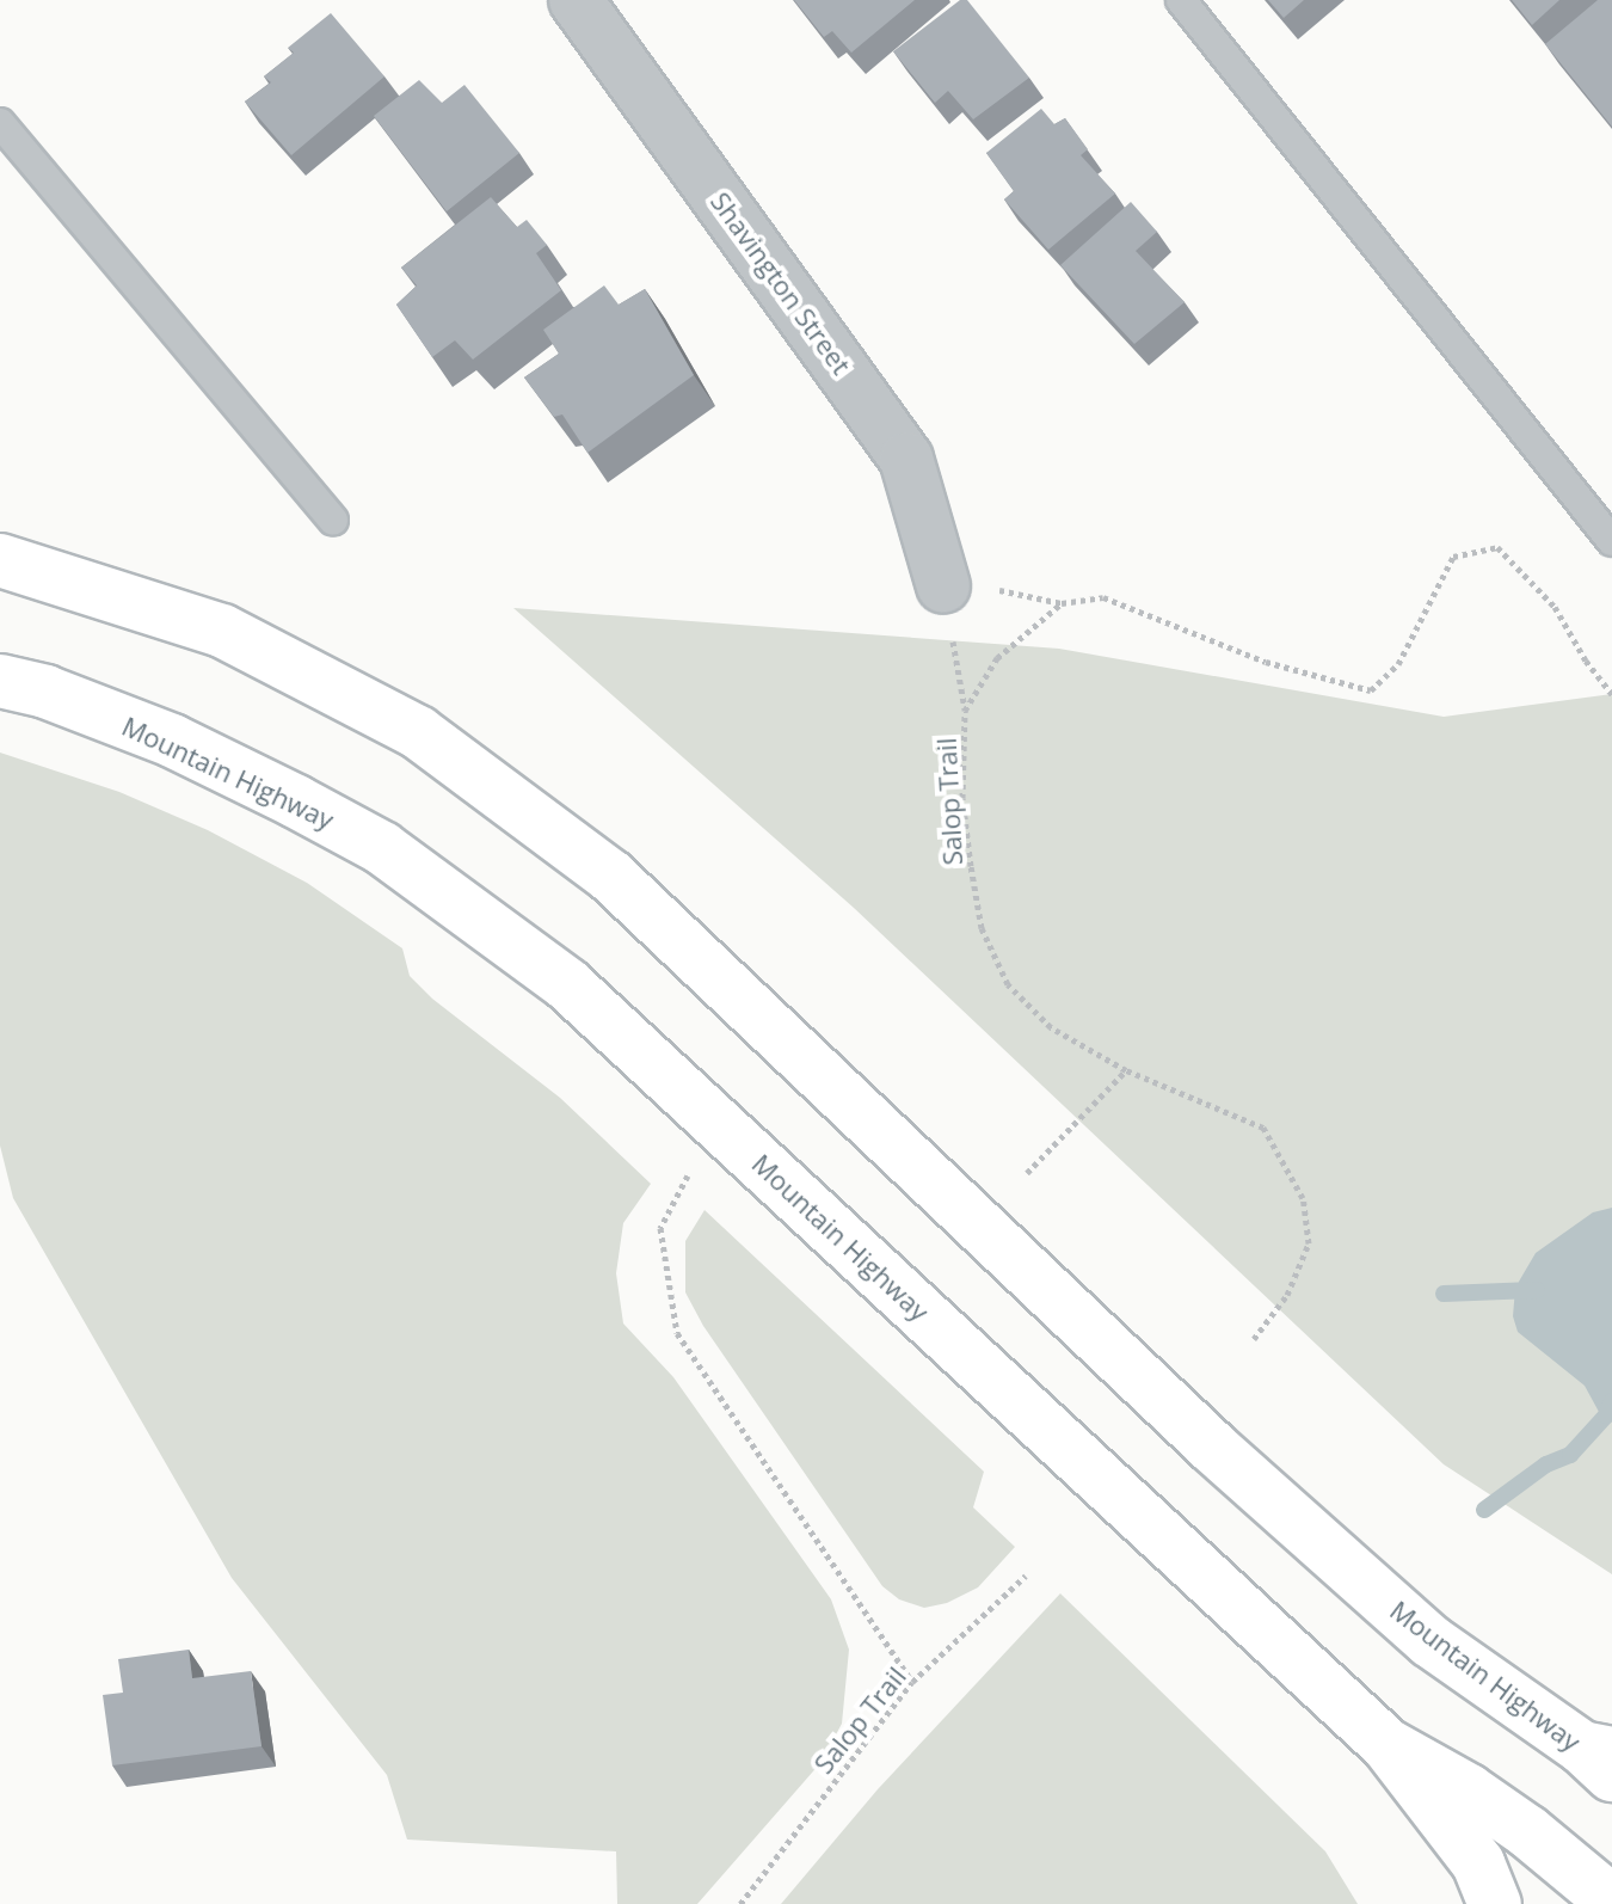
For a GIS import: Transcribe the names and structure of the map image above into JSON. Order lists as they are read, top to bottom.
{
  "streets": {
    "main road": ["Mountain Highway"],
    "street": ["Shavington Street"],
    "path": ["Salop Trail"]
  }
}
